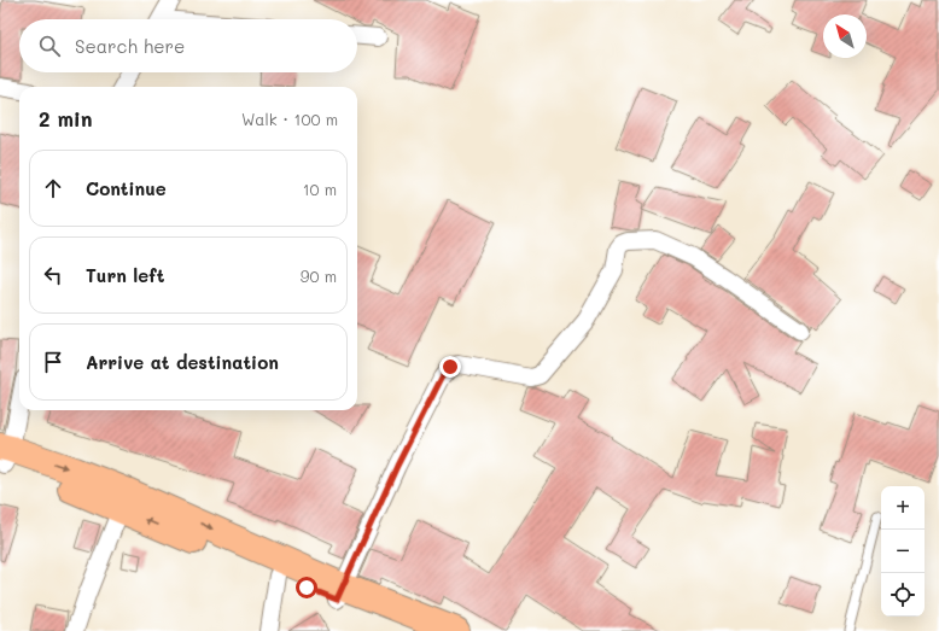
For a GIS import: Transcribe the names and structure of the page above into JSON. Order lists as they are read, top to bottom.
{
  "north": "top left",
  "page": {
    "search": "Search here",
    "heading": ["2 min", "Walk · 100 m"],
    "list": [
      ["Continue", "10 m"],
      ["Turn left", "90 m"],
      "Arrive at destination"
    ],
    "map_buttons": ["+", "−"]
  }
}
